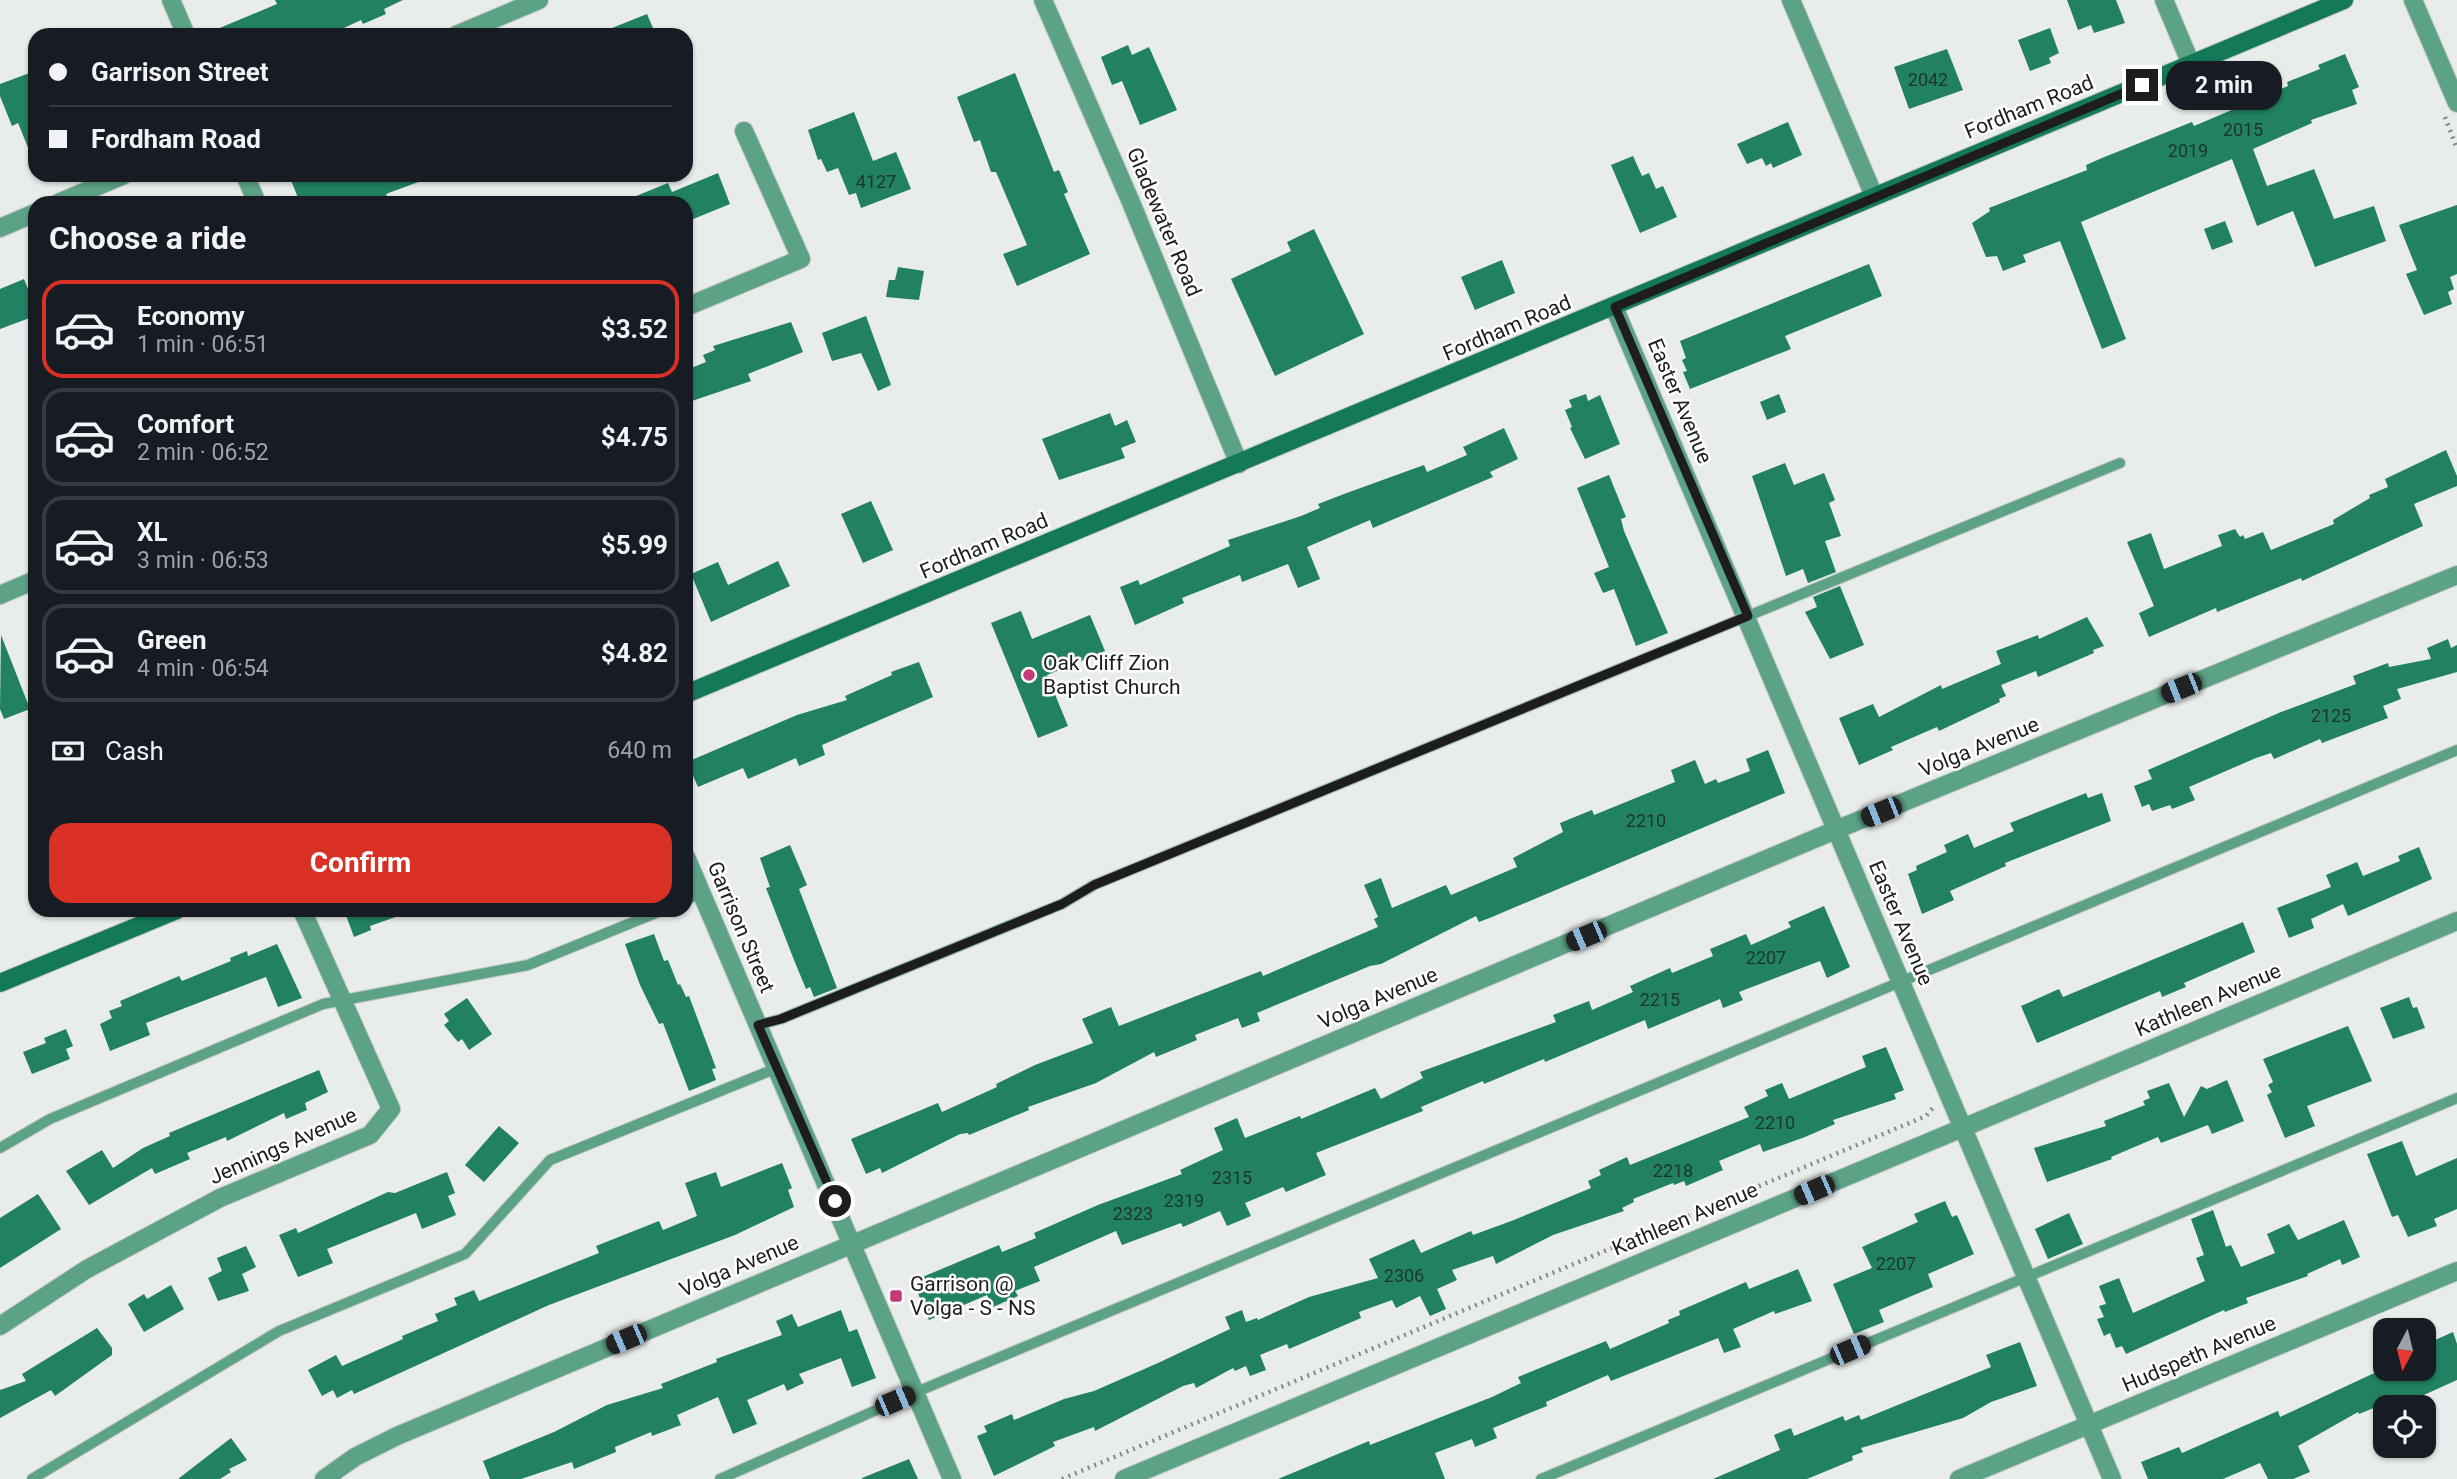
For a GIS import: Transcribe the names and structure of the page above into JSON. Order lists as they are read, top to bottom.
{
  "streets": {
    "street": [
      "Fordham Road",
      "Gladewater Road",
      "Easter Avenue",
      "Volga Avenue",
      "Garrison Street",
      "Kathleen Avenue",
      "Jennings Avenue",
      "Hudspeth Avenue"
    ]
  },
  "crossings": [
    ["Fordham Road", "Gladewater Road"],
    ["Fordham Road", "Easter Avenue"],
    ["Easter Avenue", "Volga Avenue"],
    ["Easter Avenue", "Kathleen Avenue"],
    ["Easter Avenue", "Hudspeth Avenue"],
    ["Volga Avenue", "Garrison Street"]
  ],
  "places": {
    "other": ["Oak Cliff Zion Baptist Church"],
    "transit": ["Garrison @ Volga - S - NS"]
  },
  "house_numbers": [
    "2042",
    "2015",
    "2019",
    "4127",
    "2125",
    "2210",
    "2207",
    "2215",
    "2210",
    "2218",
    "2315",
    "2319",
    "2323",
    "2207",
    "2306"
  ],
  "north": "bottom",
  "page": {
    "banner": ["Garrison Street", "Fordham Road"],
    "bubble": "2 min",
    "heading": "Choose a ride",
    "list": [
      {
        "name": "Economy",
        "note": "1 min · 06:51",
        "value": "$3.52"
      },
      {
        "name": "Comfort",
        "note": "2 min · 06:52",
        "value": "$4.75"
      },
      {
        "name": "XL",
        "note": "3 min · 06:53",
        "value": "$5.99"
      },
      {
        "name": "Green",
        "note": "4 min · 06:54",
        "value": "$4.82"
      }
    ],
    "pay": ["Cash", "640 m"],
    "buttons": "Confirm"
  }
}
